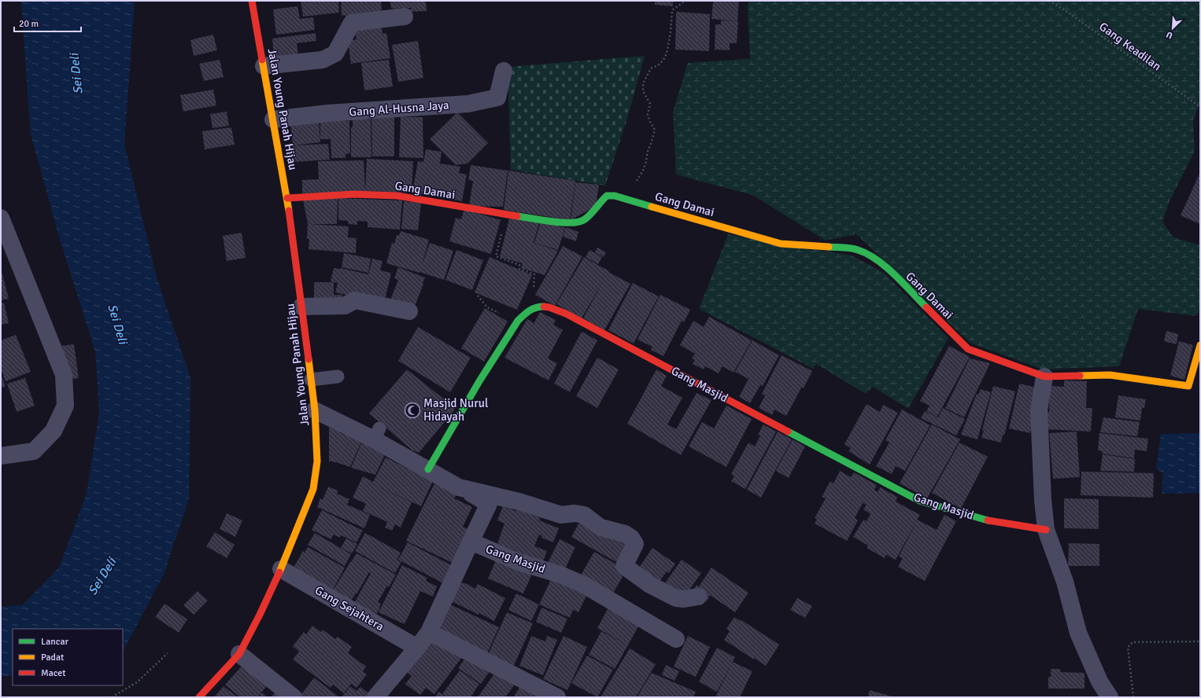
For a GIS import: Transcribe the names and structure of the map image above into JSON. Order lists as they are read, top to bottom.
{
  "streets": {
    "street": [
      "Gang Al-Husna Jaya",
      "Jalan Young Panah Hijau",
      "Gang Damai",
      "Gang Masjid",
      "Gang Sejahtera"
    ],
    "path": ["Gang Keadilan"]
  },
  "crossings": [
    ["Gang Al-Husna Jaya", "Jalan Young Panah Hijau"],
    ["Jalan Young Panah Hijau", "Gang Damai"],
    ["Jalan Young Panah Hijau", "Gang Masjid"],
    ["Jalan Young Panah Hijau", "Gang Sejahtera"]
  ],
  "water": ["Sei Deli"],
  "places": {
    "mosque": ["Masjid Nurul Hidayah"]
  },
  "legend": ["Lancar", "Padat", "Macet"],
  "scale_bar": "20 m",
  "north": "bottom left"
}
